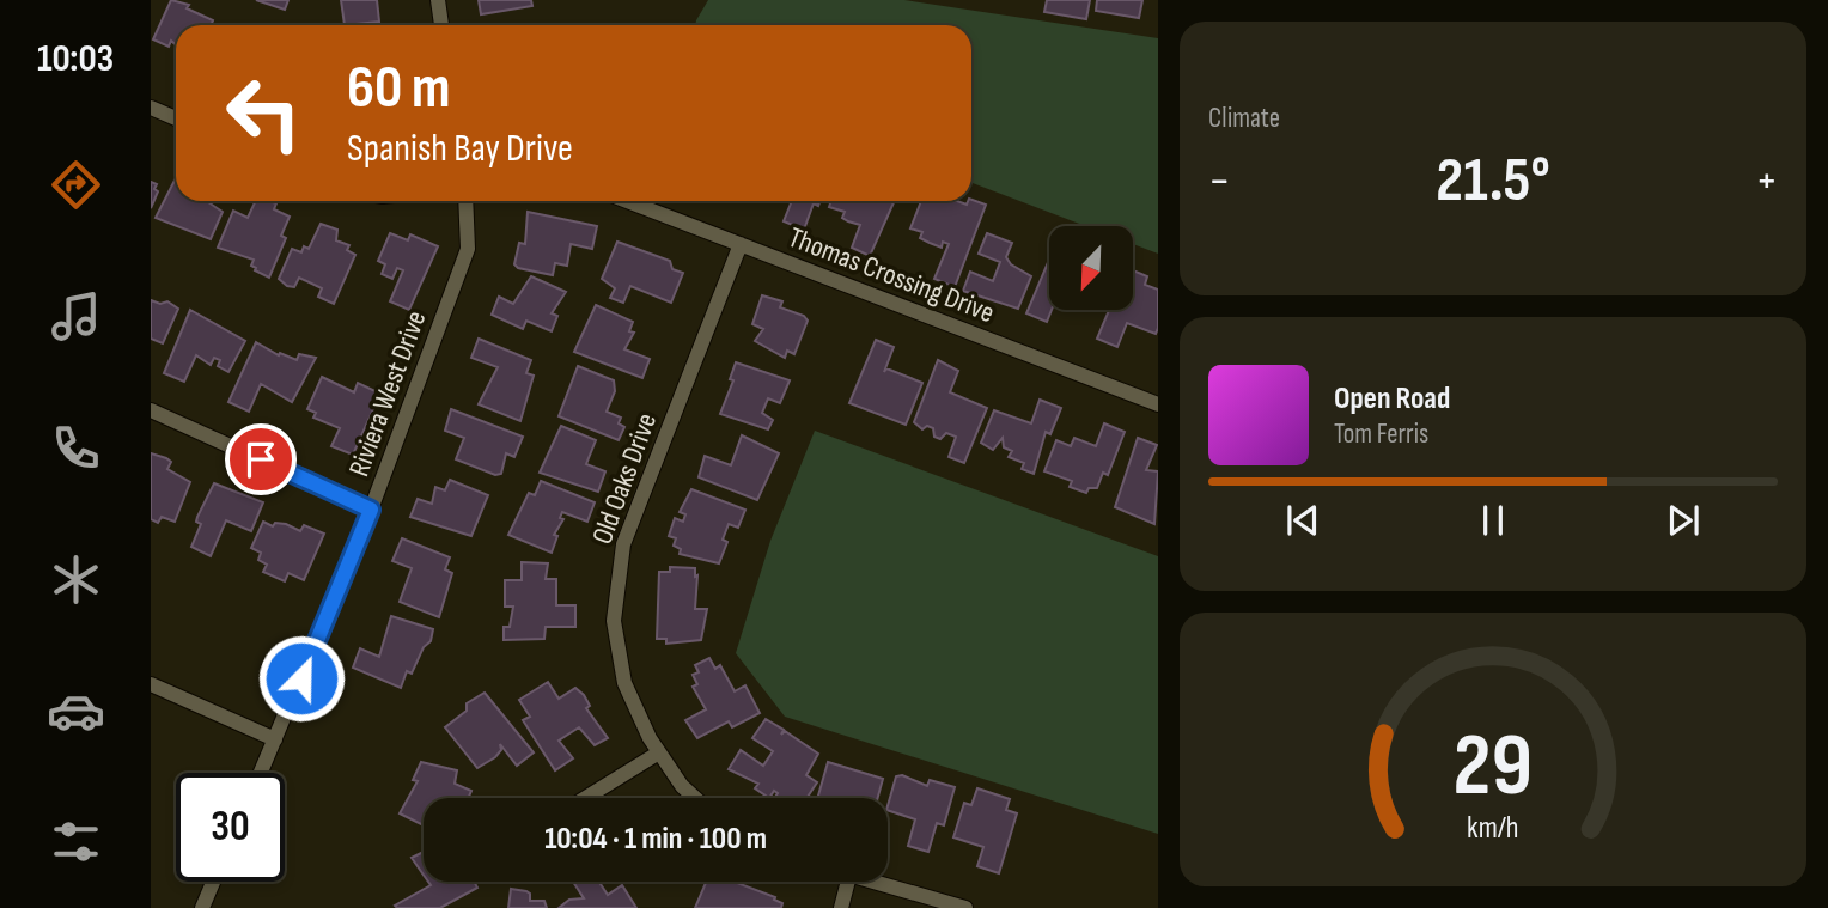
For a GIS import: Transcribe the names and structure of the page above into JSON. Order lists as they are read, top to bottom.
{
  "streets": {
    "street": ["Thomas Crossing Drive", "Riviera West Drive", "Old Oaks Drive"]
  },
  "crossings": [
    ["Thomas Crossing Drive", "Old Oaks Drive"]
  ],
  "north": "bottom left",
  "page": {
    "tabs": "10:03",
    "tile": "Climate",
    "turn": ["60 m", "Spanish Bay Drive"],
    "heat": ["−", "21.5°", "+"],
    "song": ["Open Road", "Tom Ferris"],
    "limit": "30",
    "trip": "10:04 · 1 min · 100 m",
    "gauge": ["29", "km/h"]
  }
}
